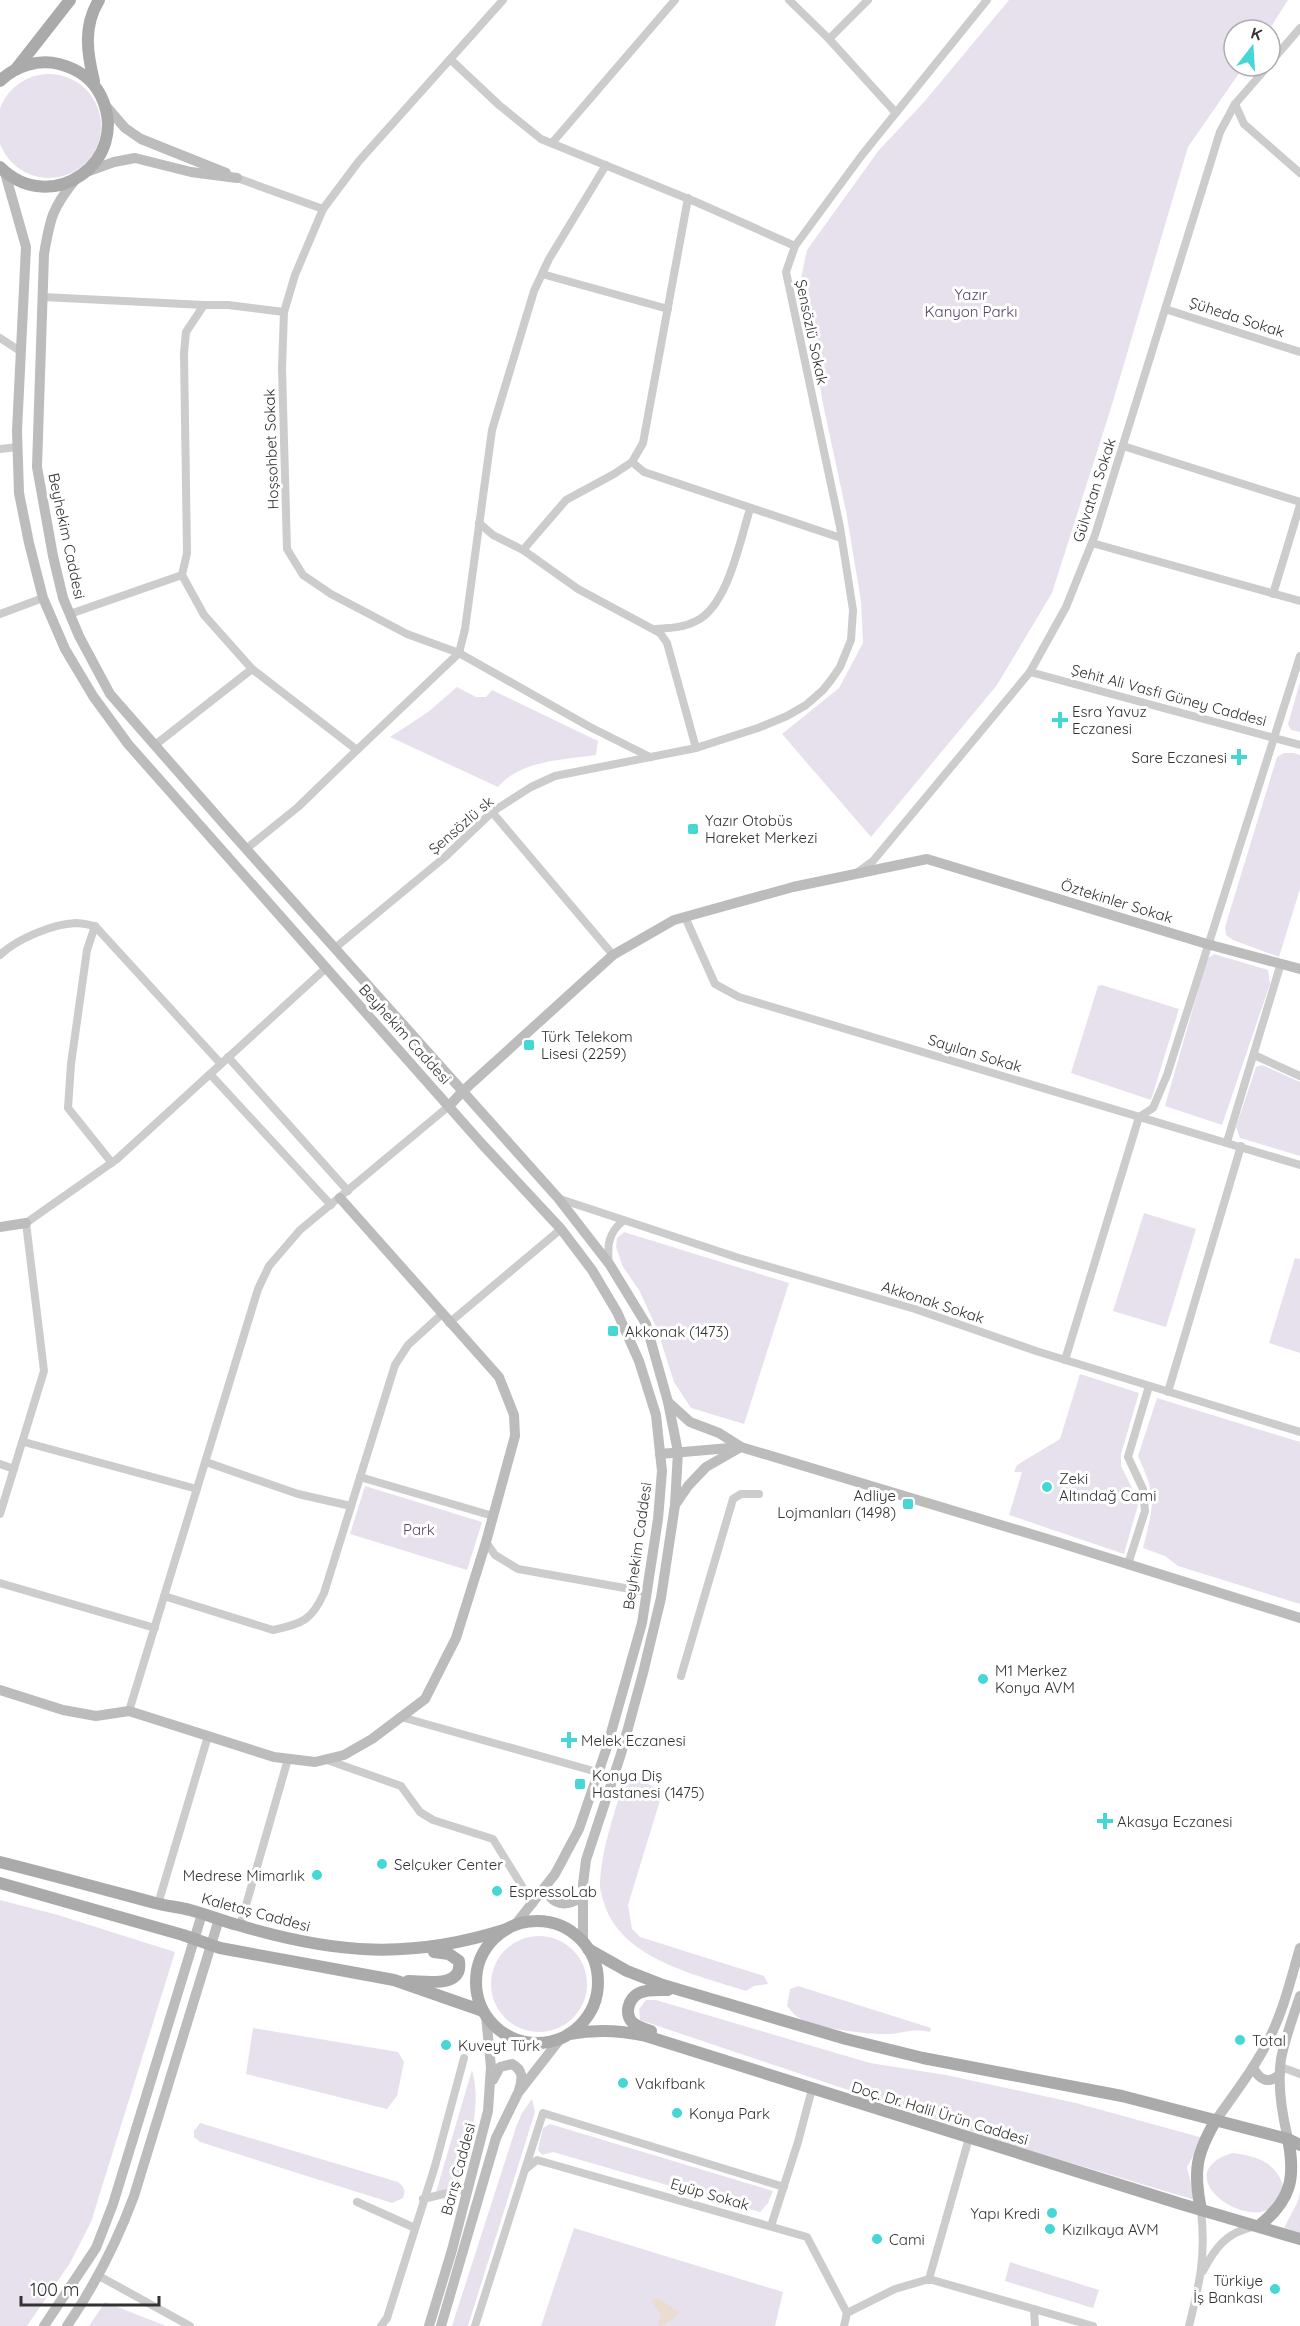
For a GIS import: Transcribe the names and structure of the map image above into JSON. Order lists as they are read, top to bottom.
{
  "streets": {
    "main road": [
      "Beyhekim Caddesi",
      "Öztekinler Sokak",
      "Kaletaş Caddesi",
      "Doç. Dr. Halil Ürün Caddesi",
      "Barış Caddesi"
    ],
    "street": [
      "Şüheda Sokak",
      "Şensözlü Sokak",
      "Hoşsohbet Sokak",
      "Gülvatan Sokak",
      "Şehit Ali Vasfi Güney Caddesi",
      "Şensözlü sk",
      "Sayılan Sokak",
      "Akkonak Sokak",
      "Eyüp Sokak"
    ]
  },
  "crossings": [
    ["Şüheda Sokak", "Gülvatan Sokak"],
    ["Şensözlü Sokak", "Şensözlü sk"],
    ["Hoşsohbet Sokak", "Şensözlü sk"],
    ["Gülvatan Sokak", "Şehit Ali Vasfi Güney Caddesi"],
    ["Gülvatan Sokak", "Öztekinler Sokak"],
    ["Beyhekim Caddesi", "Şensözlü sk"],
    ["Beyhekim Caddesi", "Akkonak Sokak"],
    ["Beyhekim Caddesi", "Kaletaş Caddesi"],
    ["Beyhekim Caddesi", "Doç. Dr. Halil Ürün Caddesi"],
    ["Beyhekim Caddesi", "Barış Caddesi"],
    ["Kaletaş Caddesi", "Doç. Dr. Halil Ürün Caddesi"],
    ["Kaletaş Caddesi", "Barış Caddesi"],
    ["Doç. Dr. Halil Ürün Caddesi", "Barış Caddesi"]
  ],
  "parks": ["Yazır Kanyon Parkı", "Park"],
  "places": {
    "health": [
      "Esra Yavuz Eczanesi",
      "Sare Eczanesi",
      "Melek Eczanesi",
      "Akasya Eczanesi"
    ],
    "transit": [
      "Yazır Otobüs Hareket Merkezi",
      "Türk Telekom Lisesi (2259)",
      "Akkonak (1473)",
      "Adliye Lojmanları (1498)",
      "Konya Diş Hastanesi (1475)"
    ],
    "other": [
      "Zeki Altındağ Cami",
      "M1 Merkez Konya AVM",
      "Selçuker Center",
      "Medrese Mimarlık",
      "EspressoLab",
      "Total",
      "Kuveyt Türk",
      "Vakıfbank",
      "Konya Park",
      "Yapı Kredi",
      "Kızılkaya AVM",
      "Cami",
      "Türkiye İş Bankası"
    ]
  },
  "scale_bar": "100 m",
  "north": "top"
}
